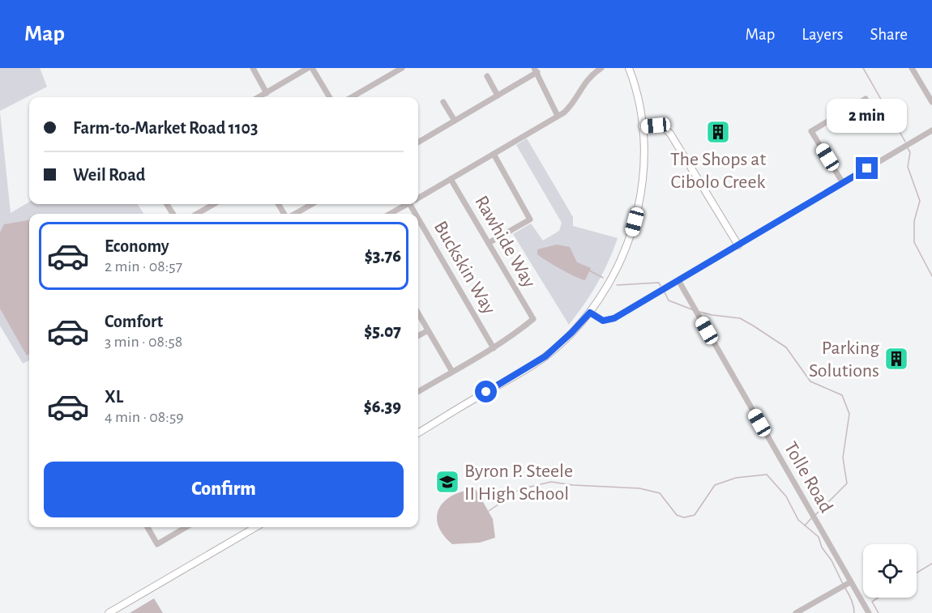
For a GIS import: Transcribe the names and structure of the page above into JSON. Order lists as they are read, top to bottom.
{
  "streets": {
    "street": ["Rawhide Way", "Buckskin Way", "Tolle Road"]
  },
  "crossings": [
    ["Rawhide Way", "Buckskin Way"]
  ],
  "places": {
    "building": ["The Shops at Cibolo Creek", "Parking Solutions"],
    "school or university": ["Byron P. Steele II High School"]
  },
  "page": {
    "header": "Map",
    "nav": ["Map", "Layers", "Share"],
    "banner": ["Farm-to-Market Road 1103", "Weil Road"],
    "bubble": "2 min",
    "list": [
      {
        "name": "Economy",
        "note": "2 min · 08:57",
        "value": "$3.76"
      },
      {
        "name": "Comfort",
        "note": "3 min · 08:58",
        "value": "$5.07"
      },
      {
        "name": "XL",
        "note": "4 min · 08:59",
        "value": "$6.39"
      }
    ],
    "buttons": "Confirm"
  }
}
